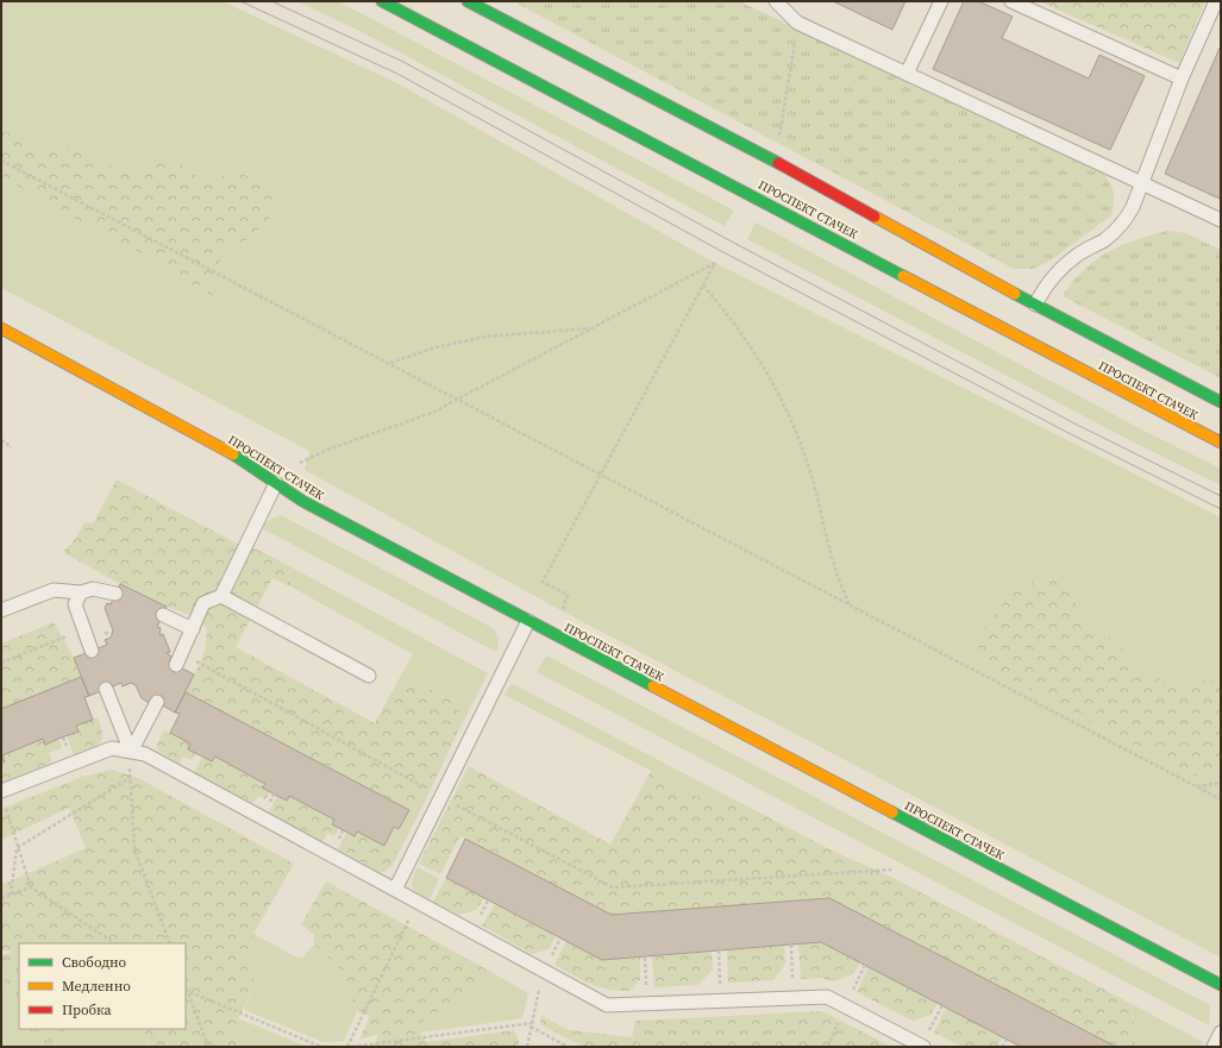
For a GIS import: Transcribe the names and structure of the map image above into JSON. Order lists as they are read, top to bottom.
{
  "streets": {
    "main road": ["ПРОСПЕКТ СТАЧЕК"]
  },
  "legend": ["Свободно", "Медленно", "Пробка"]
}
